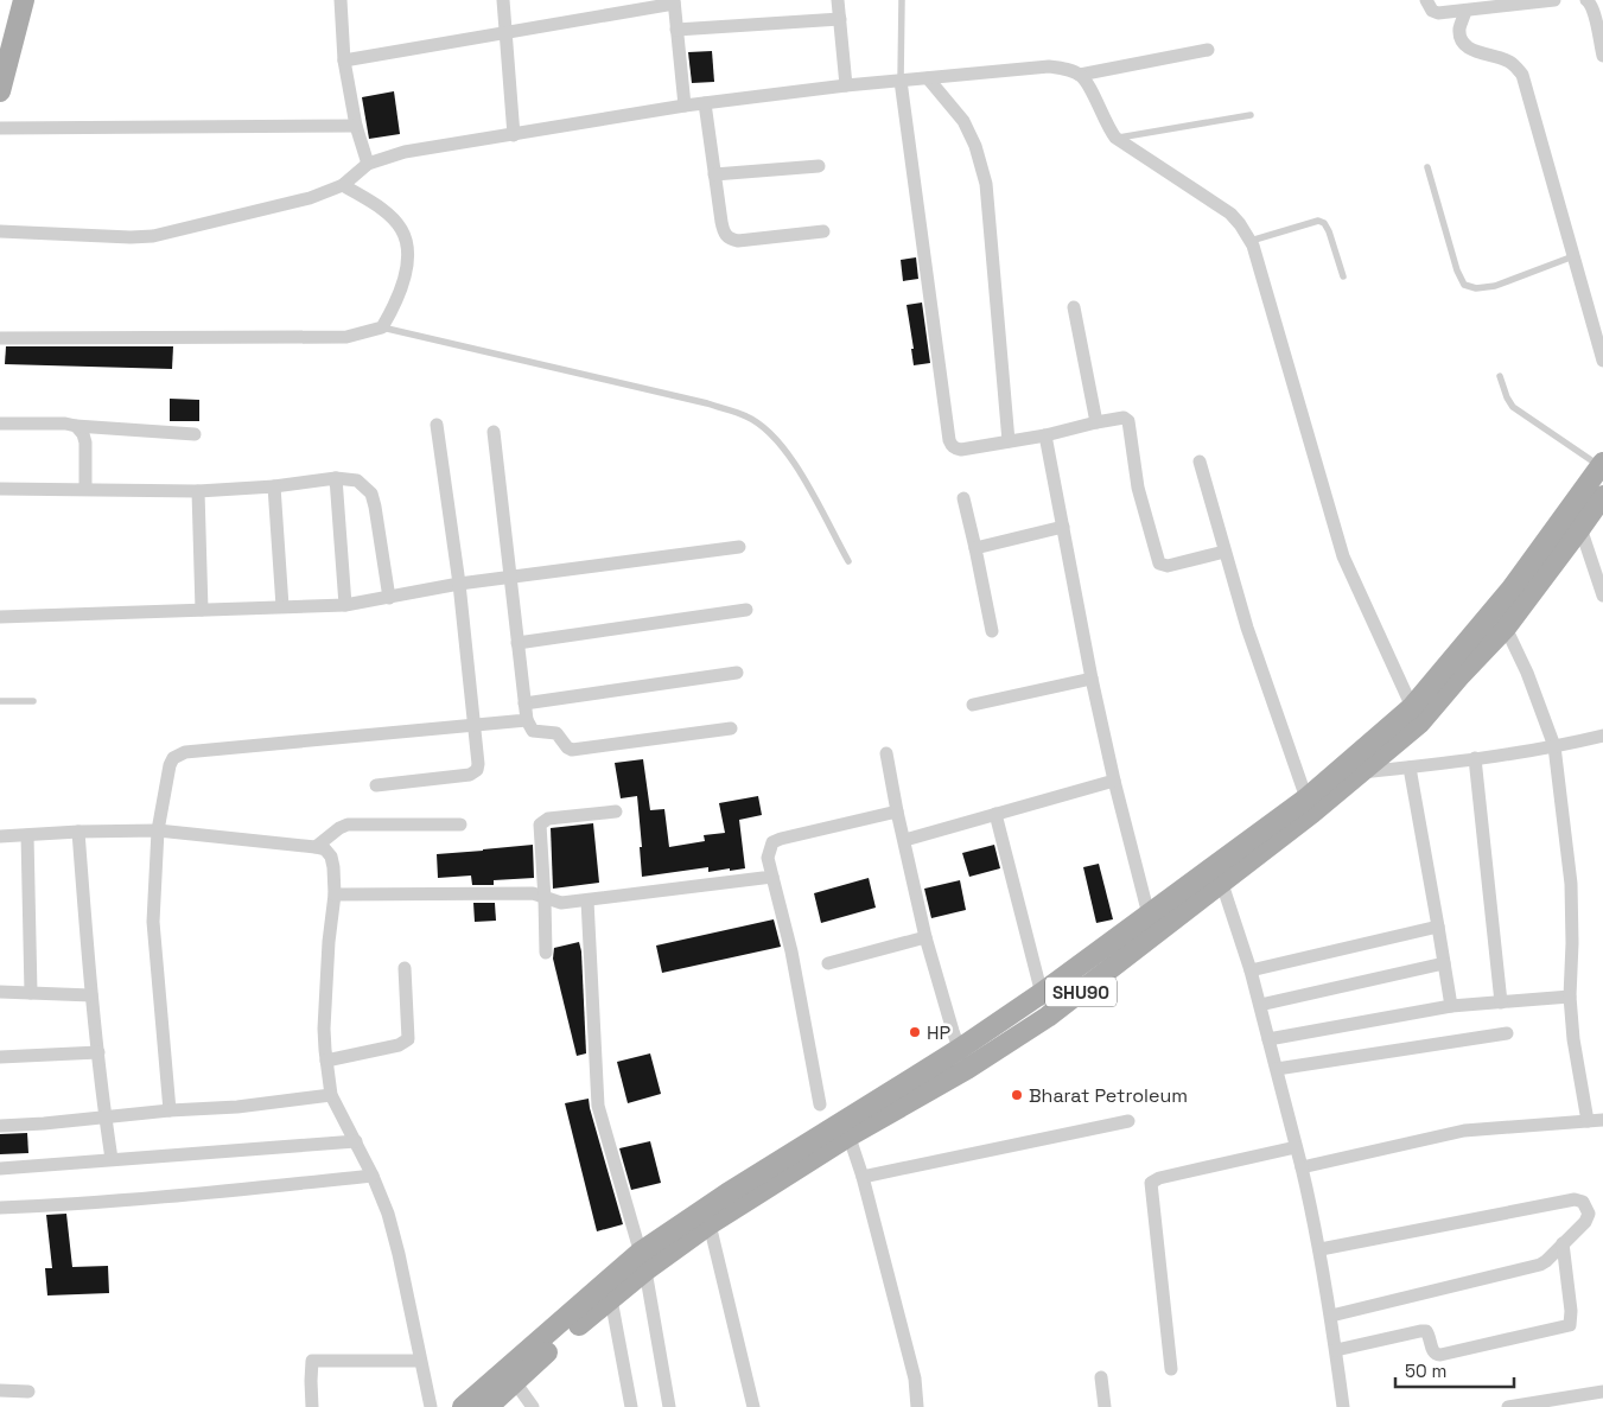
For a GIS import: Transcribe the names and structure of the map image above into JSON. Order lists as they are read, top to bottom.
{
  "streets": {
    "main road": ["SHU90"]
  },
  "places": ["HP", "Bharat Petroleum"],
  "scale_bar": "50 m"
}
